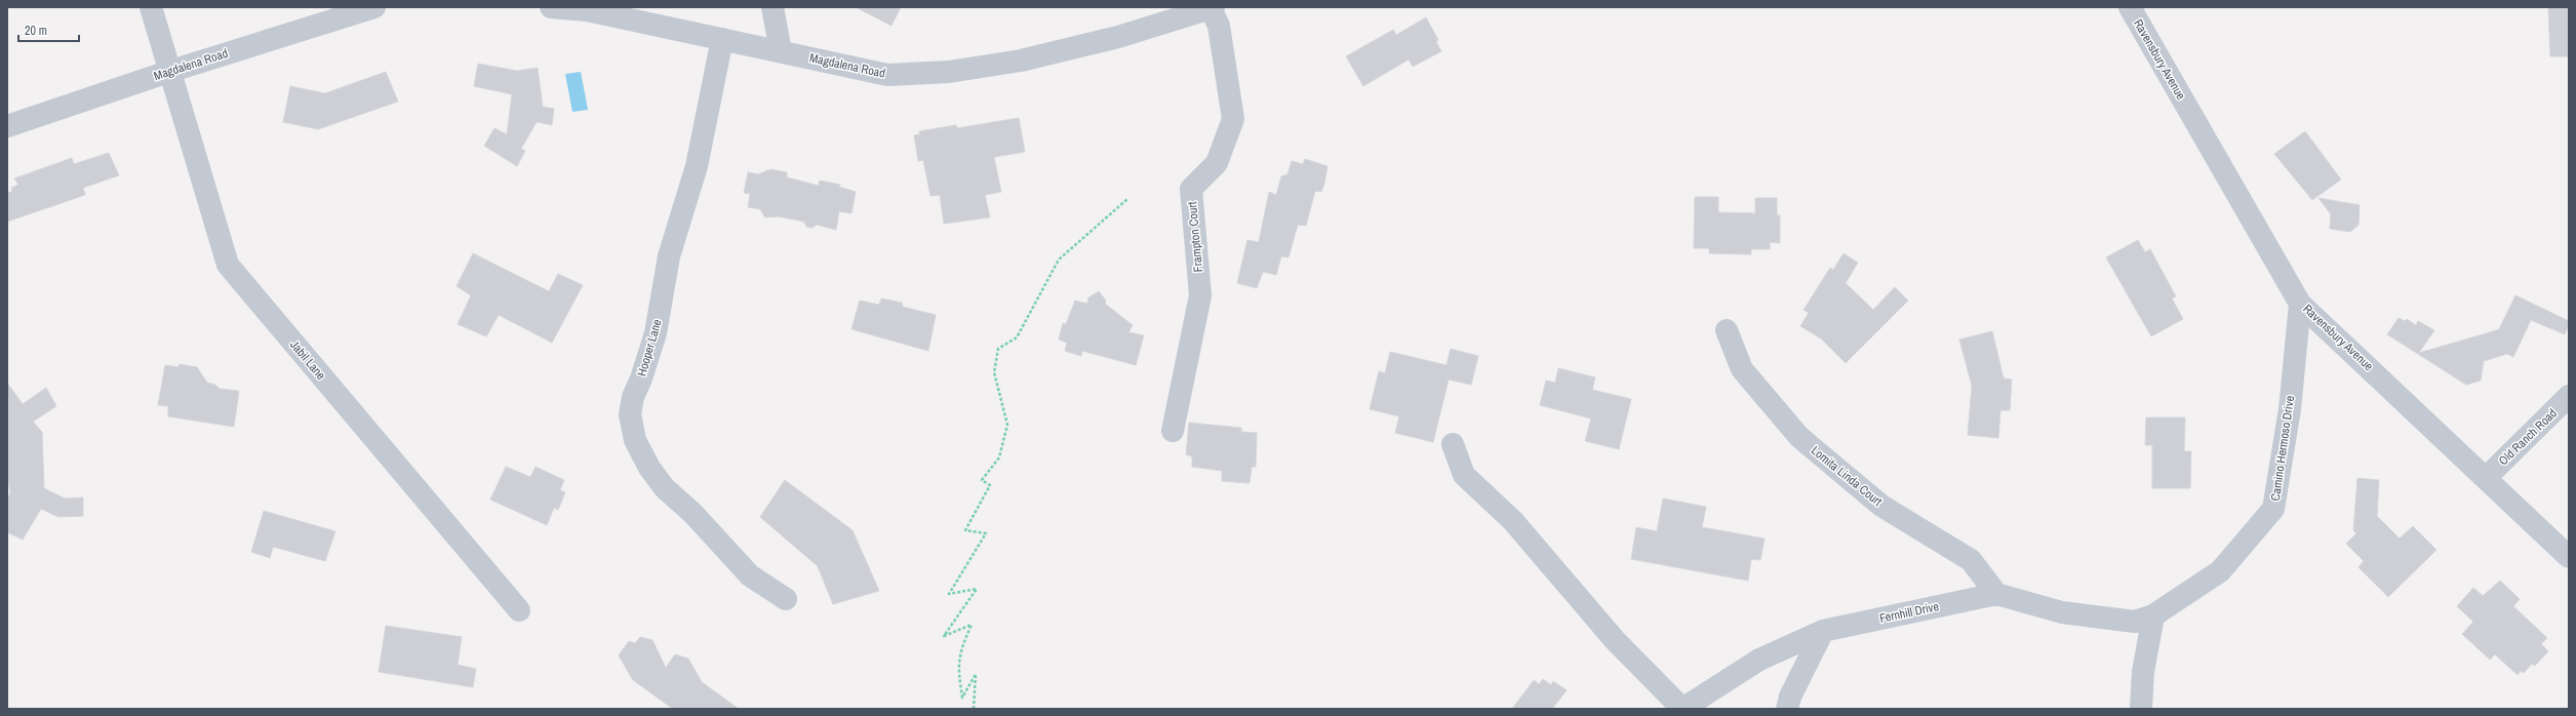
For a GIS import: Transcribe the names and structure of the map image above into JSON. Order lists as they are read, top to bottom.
{
  "streets": {
    "street": [
      "Ravensbury Avenue",
      "Magdalena Road",
      "Frampton Court",
      "Hooper Lane",
      "Jabil Lane",
      "Old Ranch Road",
      "Camino Hermoso Drive",
      "Lomita Linda Court",
      "Fernhill Drive"
    ]
  },
  "crossings": [
    ["Ravensbury Avenue", "Old Ranch Road"],
    ["Ravensbury Avenue", "Camino Hermoso Drive"],
    ["Magdalena Road", "Frampton Court"],
    ["Magdalena Road", "Hooper Lane"],
    ["Magdalena Road", "Jabil Lane"],
    ["Camino Hermoso Drive", "Fernhill Drive"],
    ["Lomita Linda Court", "Fernhill Drive"]
  ],
  "scale_bar": "20 m"
}
